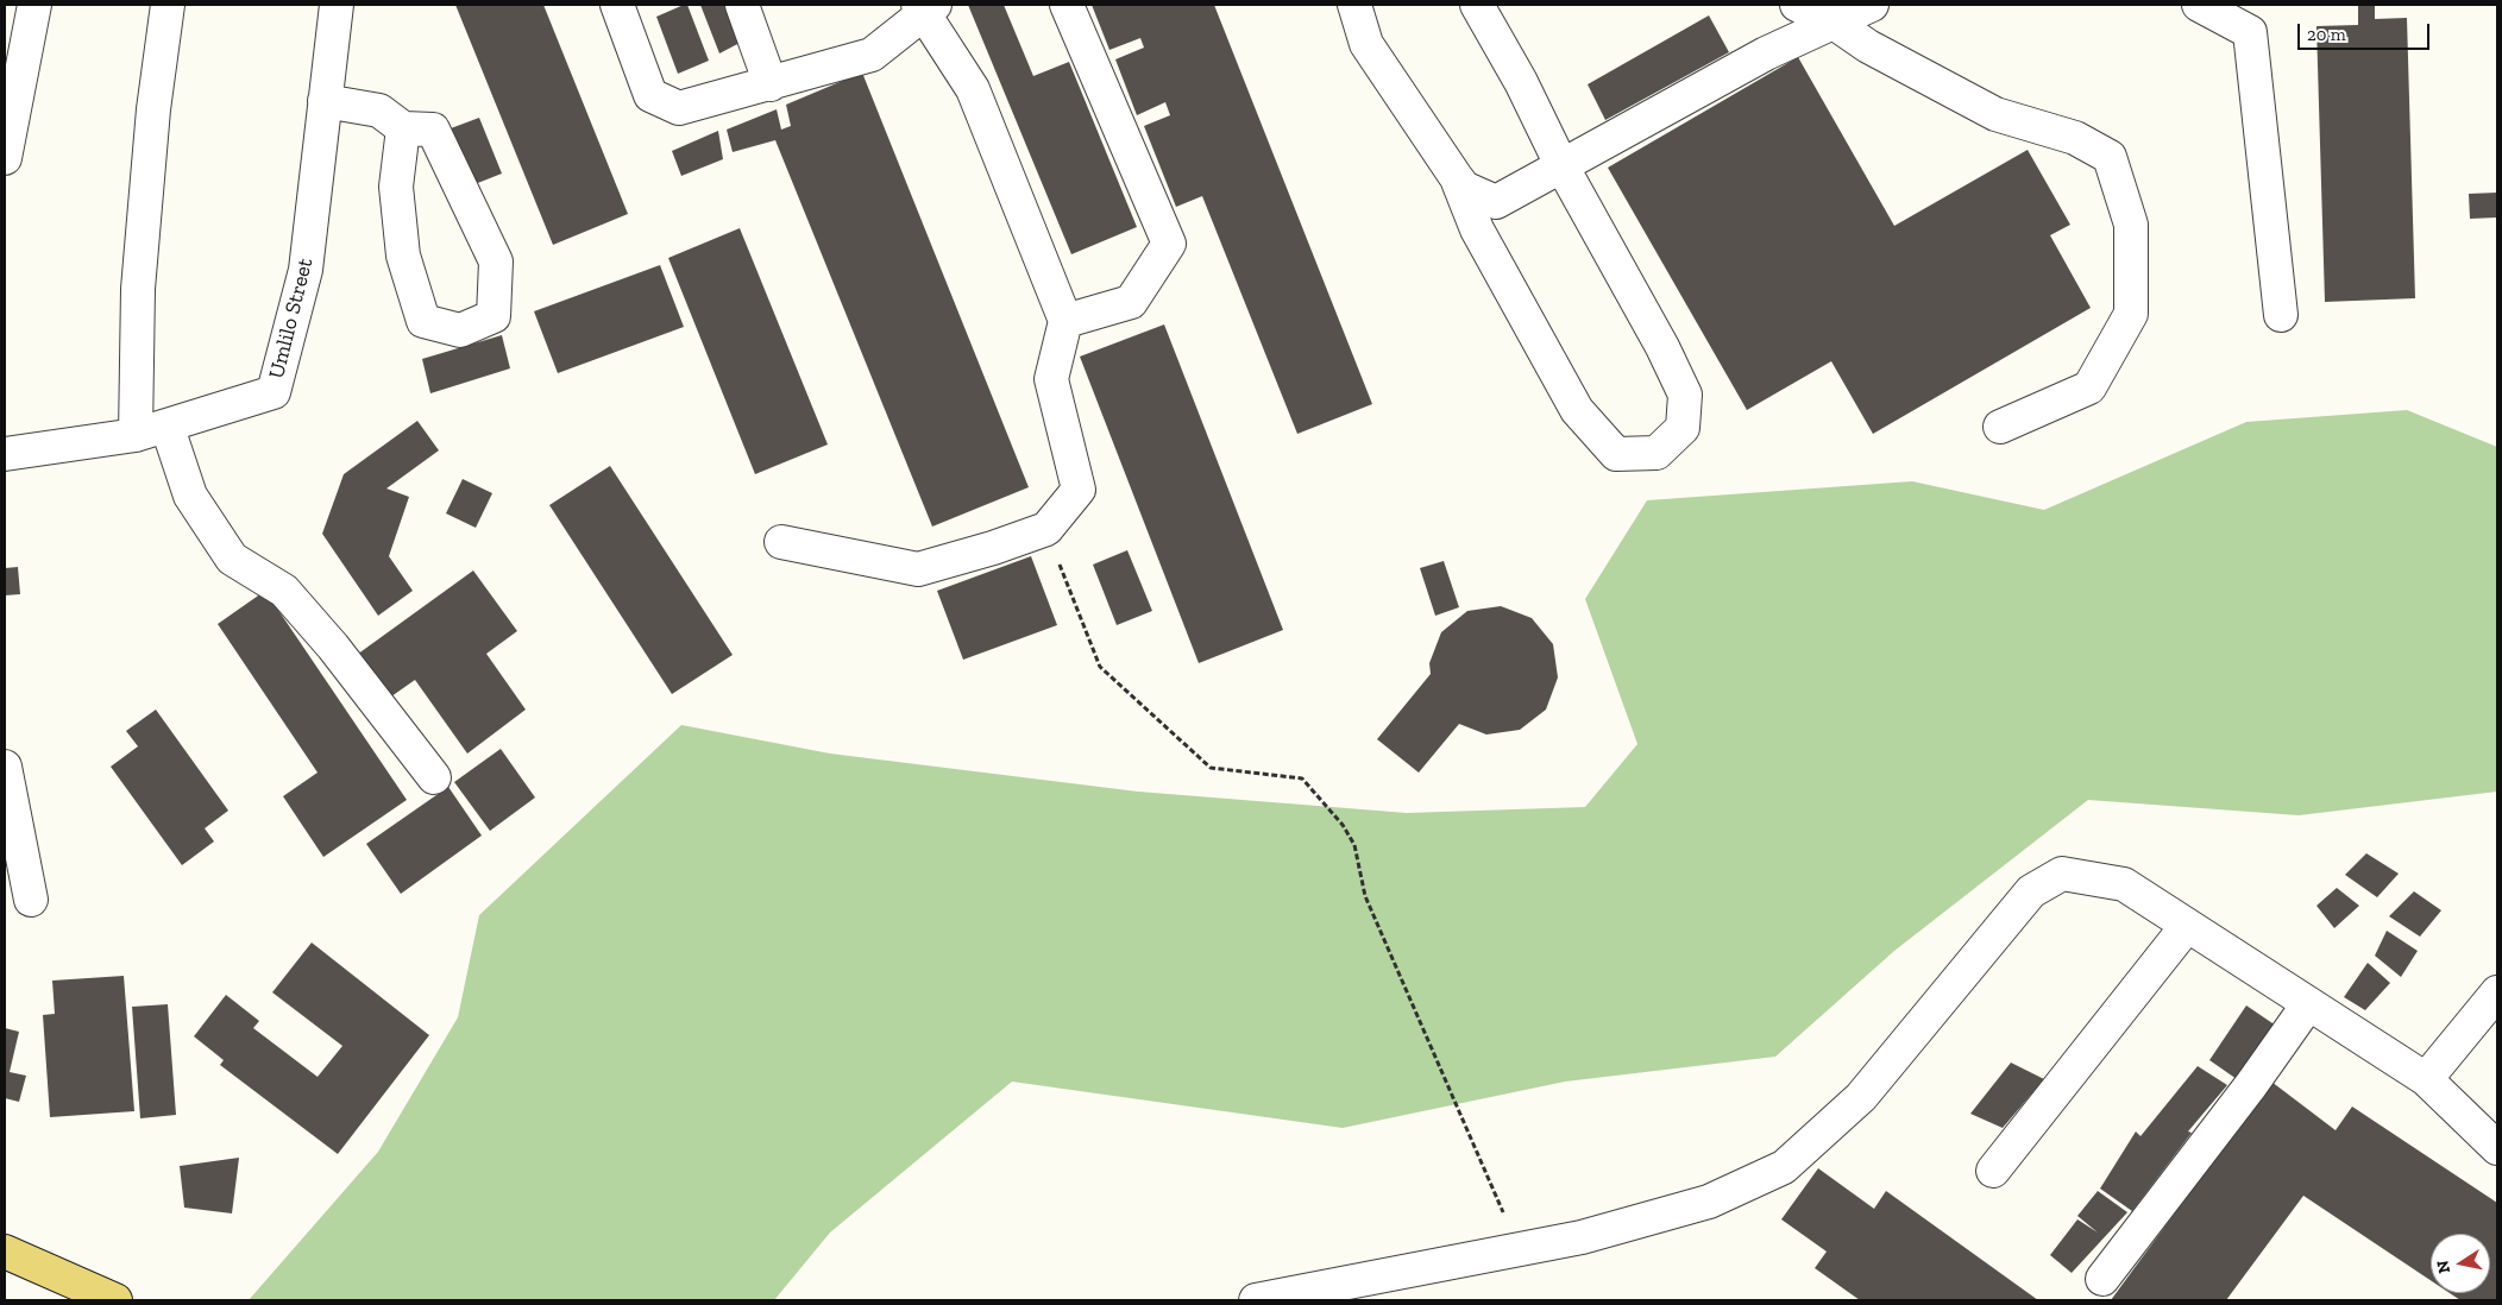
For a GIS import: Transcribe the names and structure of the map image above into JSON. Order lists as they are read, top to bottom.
{
  "streets": {
    "street": ["Umlilo Street"]
  },
  "scale_bar": "20 m",
  "north": "left"
}
